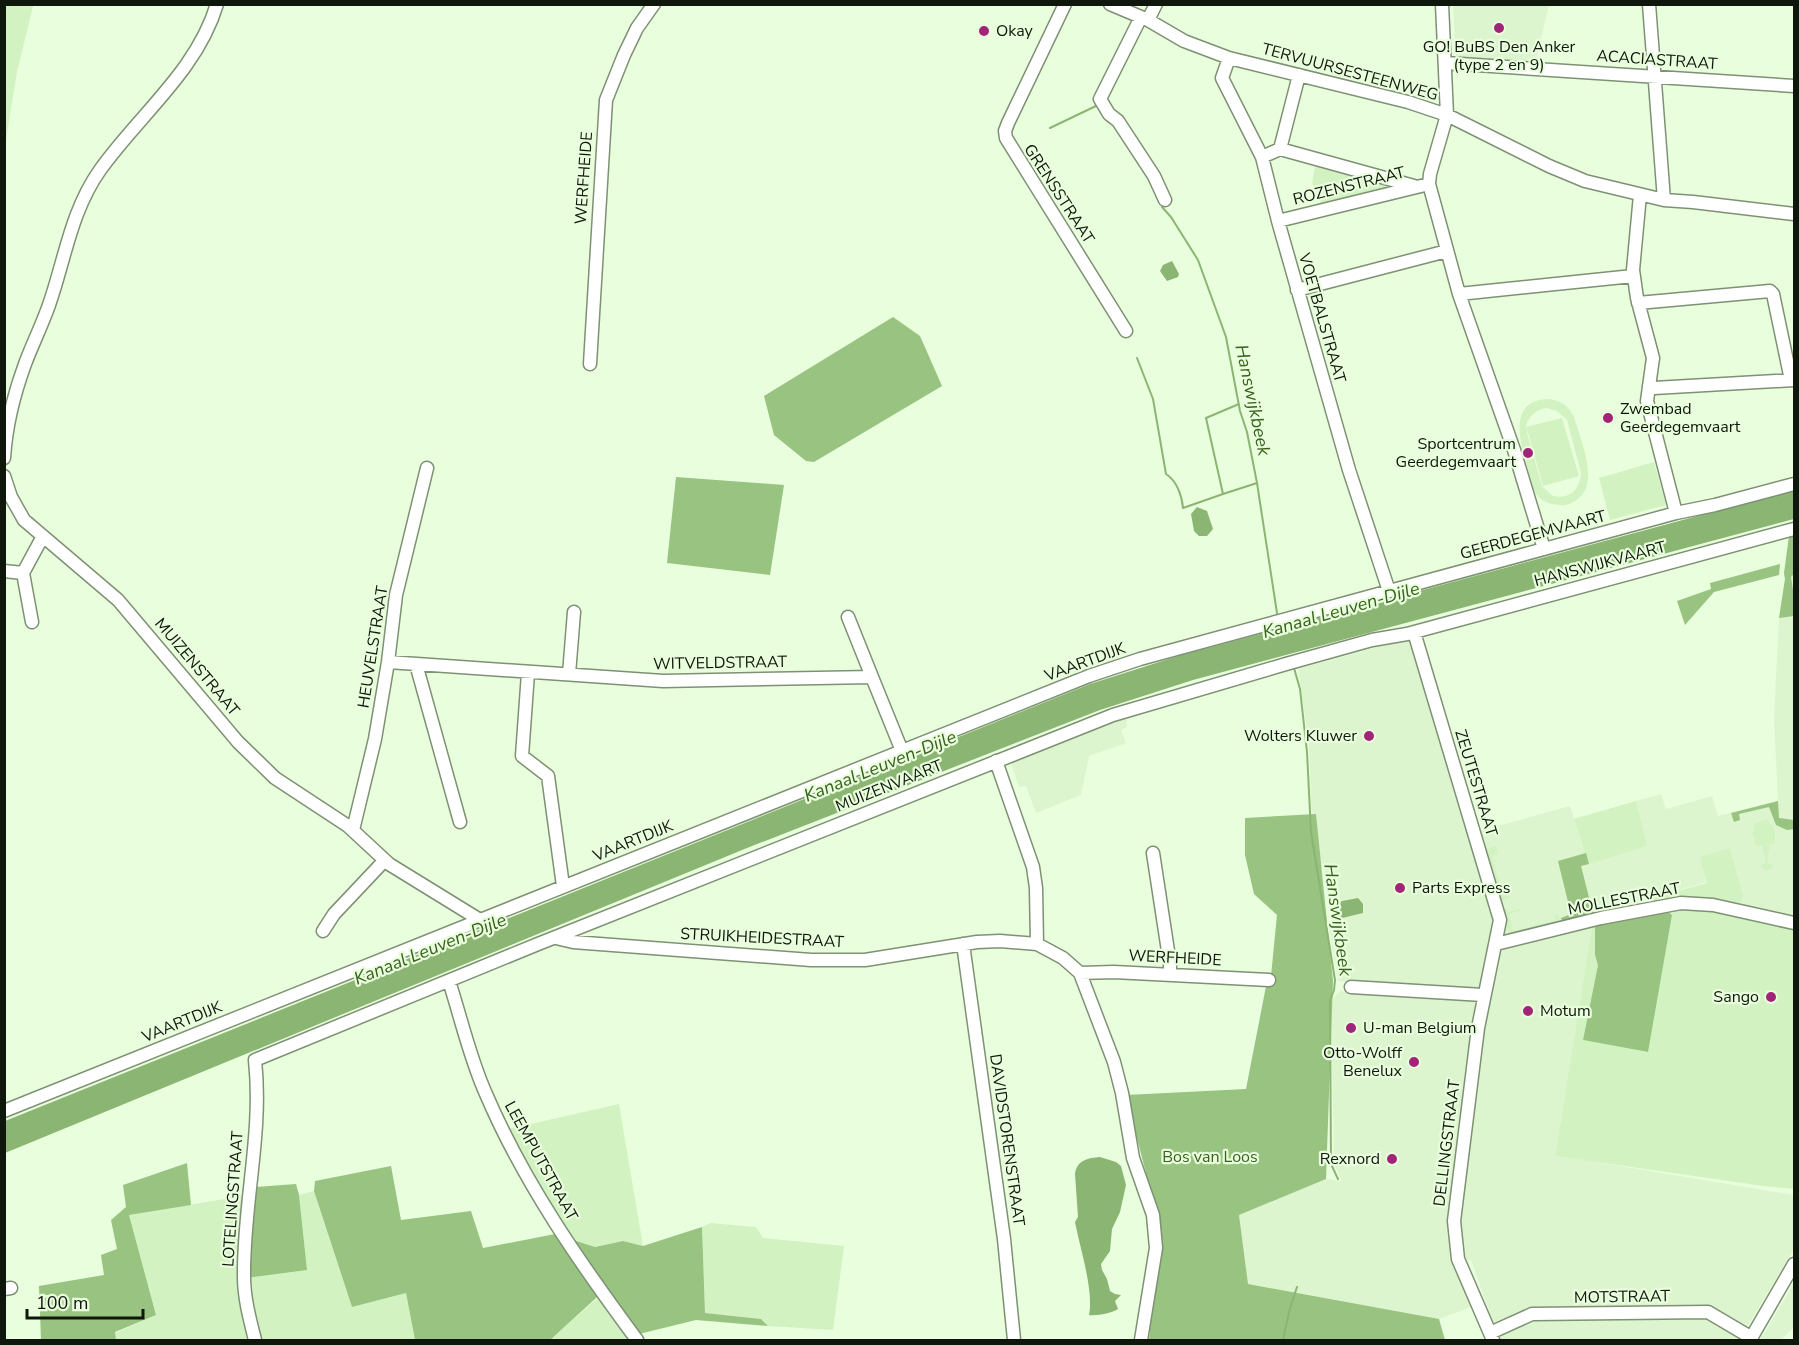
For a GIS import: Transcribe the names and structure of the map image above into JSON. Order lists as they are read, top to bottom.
{
  "streets": {
    "street": [
      "ACACIASTRAAT",
      "TERVUURSESTEENWEG",
      "WERFHEIDE",
      "ROZENSTRAAT",
      "GRENSSTRAAT",
      "VOETBALSTRAAT",
      "GEERDEGEMVAART",
      "HANSWIJKVAART",
      "HEUVELSTRAAT",
      "VAARTDIJK",
      "WITVELDSTRAAT",
      "MUIZENSTRAAT",
      "ZEUTESTRAAT",
      "MUIZENVAART",
      "MOLLESTRAAT",
      "STRUIKHEIDESTRAAT",
      "DAVIDSTORENSTRAAT",
      "DELLINGSTRAAT",
      "LEEMPUTSTRAAT",
      "LOTELINGSTRAAT",
      "MOTSTRAAT"
    ]
  },
  "crossings": [
    ["TERVUURSESTEENWEG", "VOETBALSTRAAT"],
    ["WERFHEIDE", "STRUIKHEIDESTRAAT"],
    ["ROZENSTRAAT", "VOETBALSTRAAT"],
    ["VOETBALSTRAAT", "GEERDEGEMVAART"],
    ["GEERDEGEMVAART", "VAARTDIJK"],
    ["HANSWIJKVAART", "ZEUTESTRAAT"],
    ["HANSWIJKVAART", "MUIZENVAART"],
    ["HEUVELSTRAAT", "WITVELDSTRAAT"],
    ["HEUVELSTRAAT", "MUIZENSTRAAT"],
    ["VAARTDIJK", "MUIZENSTRAAT"],
    ["ZEUTESTRAAT", "MUIZENVAART"],
    ["ZEUTESTRAAT", "MOLLESTRAAT"],
    ["ZEUTESTRAAT", "DELLINGSTRAAT"],
    ["MUIZENVAART", "STRUIKHEIDESTRAAT"],
    ["MUIZENVAART", "LEEMPUTSTRAAT"],
    ["MUIZENVAART", "LOTELINGSTRAAT"],
    ["MOLLESTRAAT", "DELLINGSTRAAT"],
    ["STRUIKHEIDESTRAAT", "DAVIDSTORENSTRAAT"],
    ["DELLINGSTRAAT", "MOTSTRAAT"]
  ],
  "water": ["Hanswijkbeek", "Kanaal Leuven-Dijle"],
  "parks": ["Bos van Loos"],
  "places": [
    "GO! BuBS Den Anker (type 2 en 9)",
    "Okay",
    "Zwembad Geerdegemvaart",
    "Sportcentrum Geerdegemvaart",
    "Wolters Kluwer",
    "Parts Express",
    "Sango",
    "Motum",
    "U-man Belgium",
    "Otto-Wolff Benelux",
    "Rexnord"
  ],
  "scale_bar": "100 m"
}
